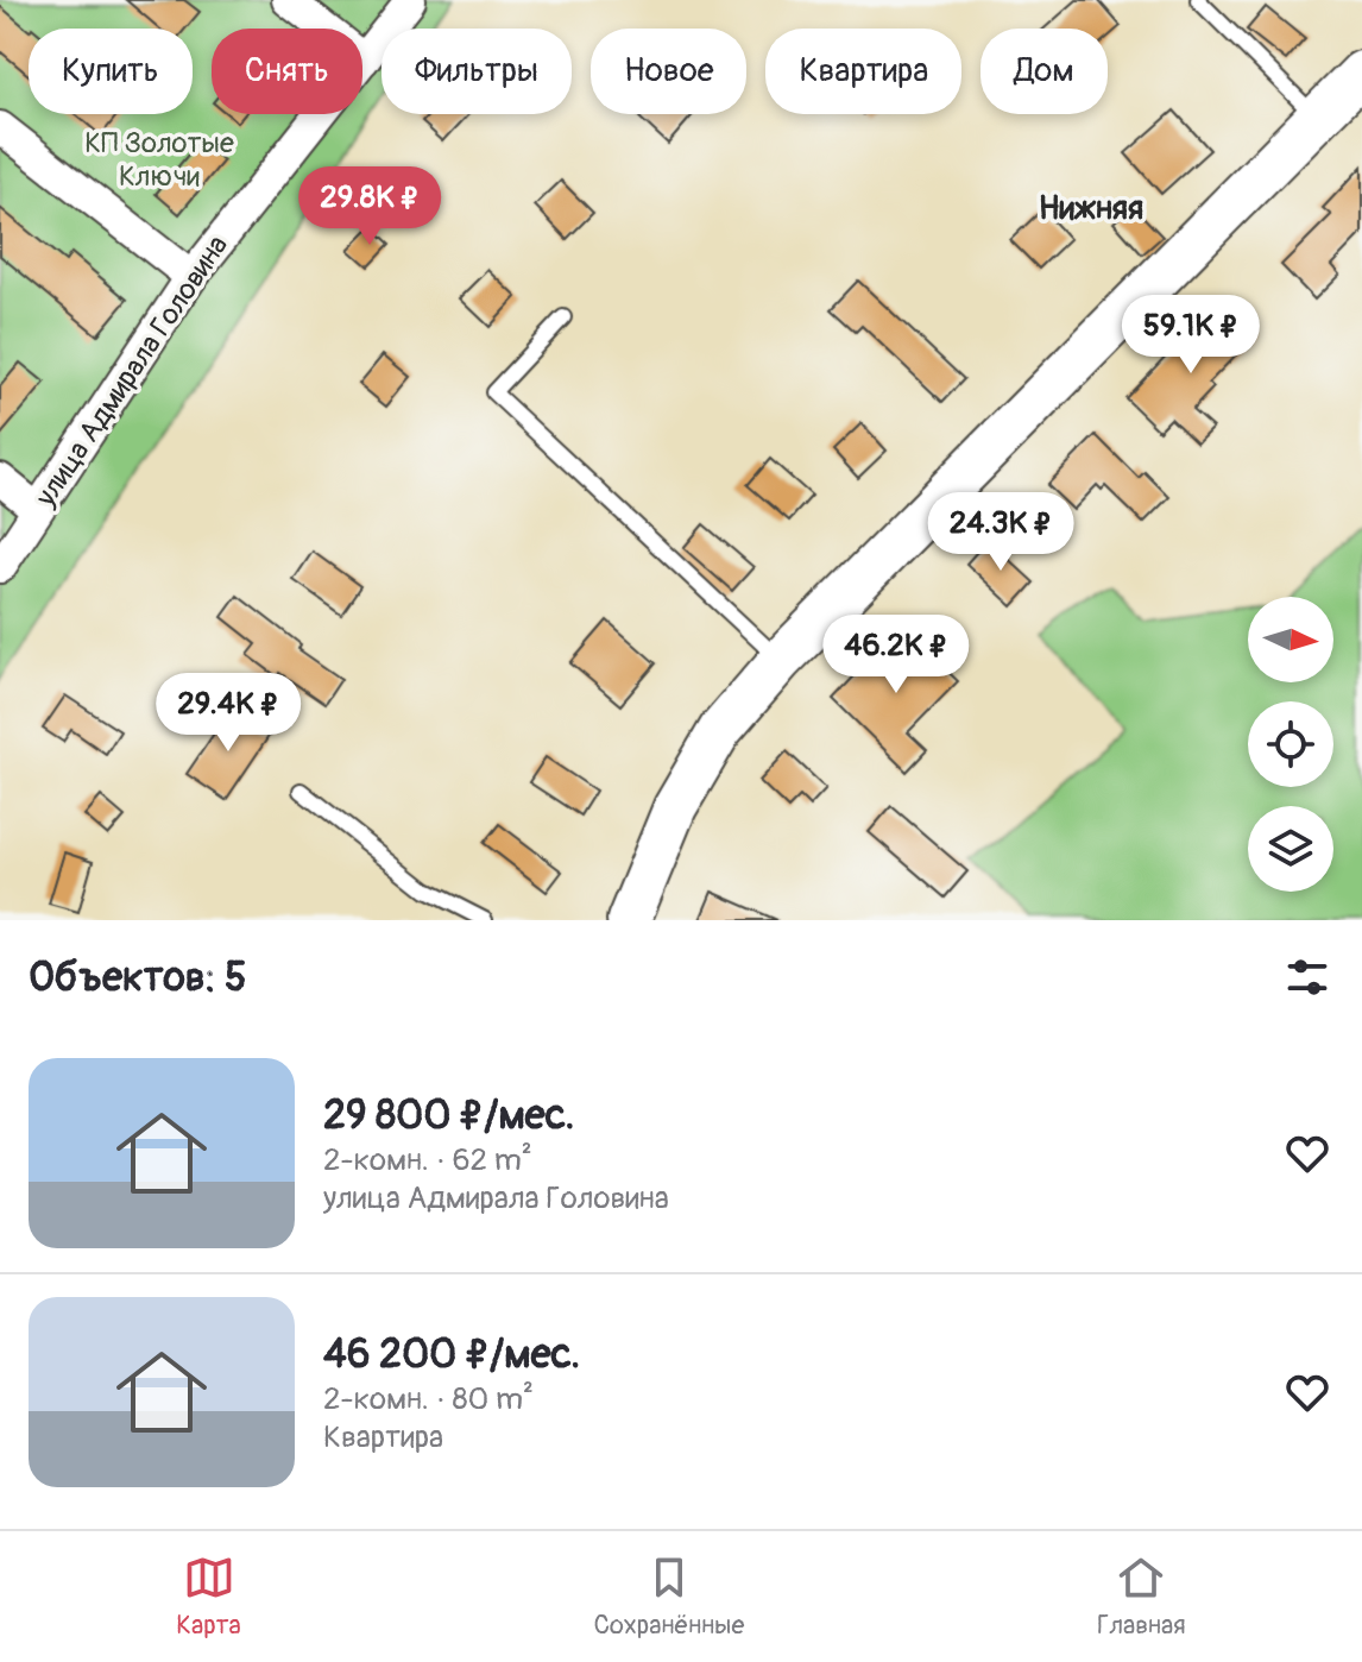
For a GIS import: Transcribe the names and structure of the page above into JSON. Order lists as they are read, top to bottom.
{
  "streets": {
    "street": ["улица Адмирала Головина"]
  },
  "districts": ["Нижняя"],
  "parks": ["КП Золотые Ключи"],
  "north": "right",
  "page": {
    "chip": [
      "Купить",
      "Снять",
      "Фильтры",
      "Новое",
      "Квартира",
      "Дом"
    ],
    "price": [
      "29.8K ₽",
      "59.1K ₽",
      "24.3K ₽",
      "46.2K ₽",
      "29.4K ₽"
    ],
    "heading": "Объектов: 5",
    "list": [
      {
        "name": "29 800 ₽/мес.",
        "note": "2-комн. · 62 m² · улица Адмирала Головина"
      },
      {
        "name": "46 200 ₽/мес.",
        "note": "2-комн. · 80 m² · Квартира"
      }
    ],
    "tabs": ["Карта", "Сохранённые", "Главная"]
  }
}
